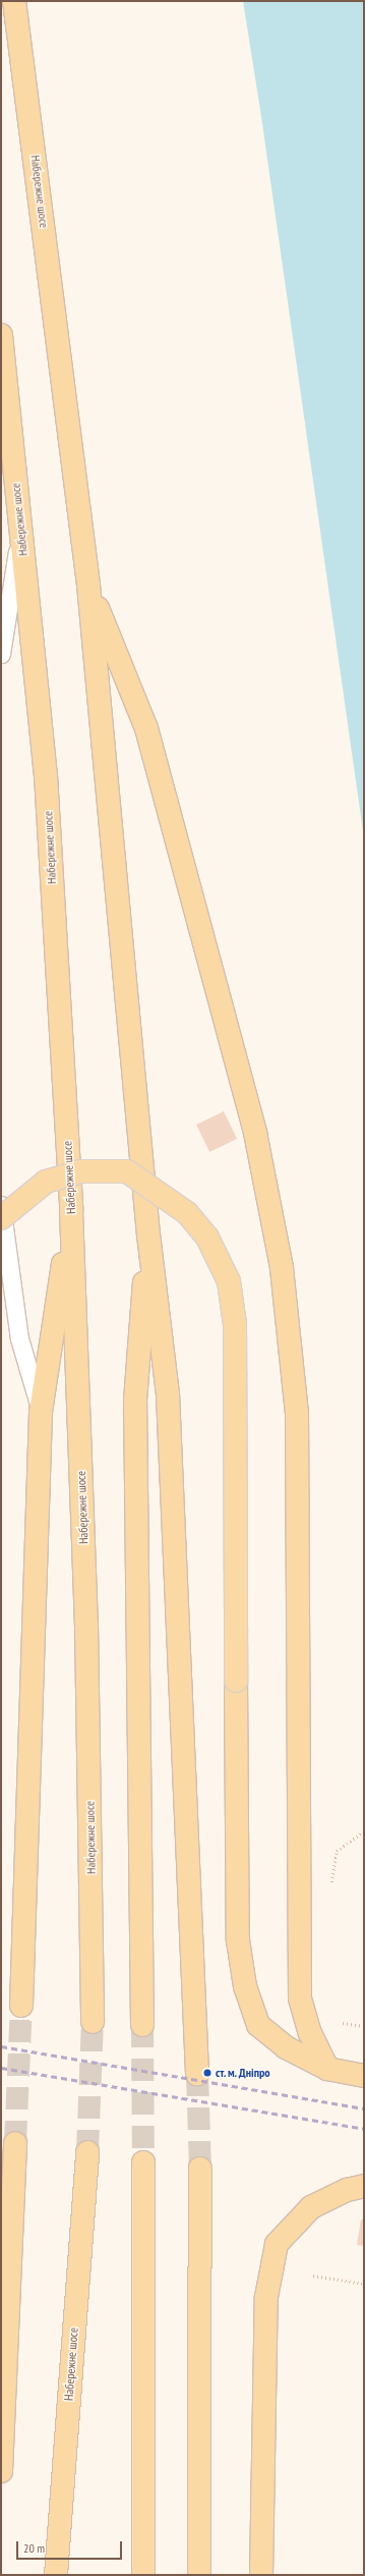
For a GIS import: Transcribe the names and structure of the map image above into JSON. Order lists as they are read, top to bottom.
{
  "streets": {
    "main road": ["Набережне шосе"]
  },
  "places": ["ст. м. Дніпро"],
  "scale_bar": "20 m"
}
